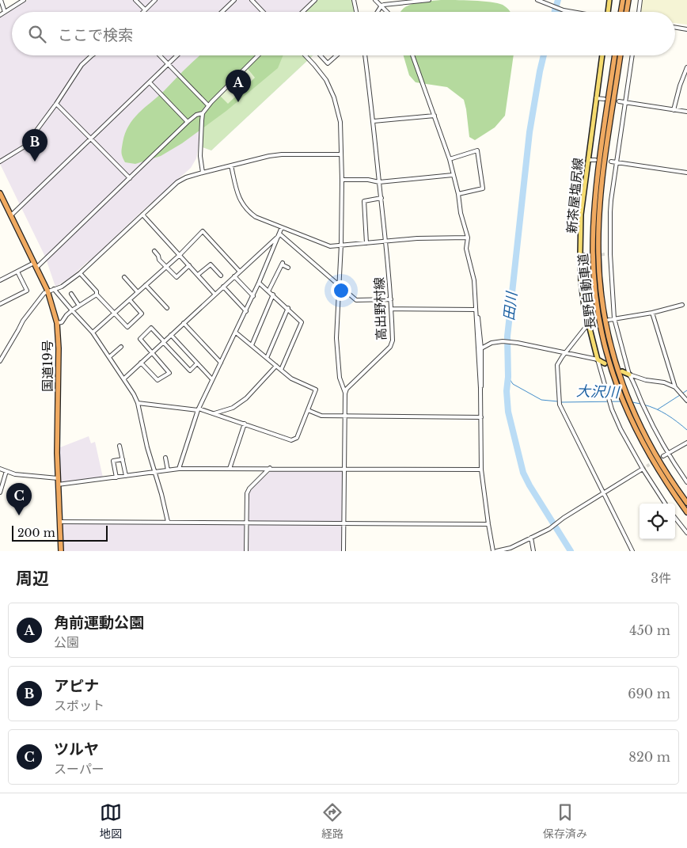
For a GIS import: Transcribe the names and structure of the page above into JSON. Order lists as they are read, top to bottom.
{
  "streets": {
    "highway": ["長野自動車道", "国道19号"],
    "main road": ["新茶屋塩尻線"],
    "street": ["高出野村線"]
  },
  "water": ["田川", "大沢川"],
  "scale_bar": "200 m",
  "page": {
    "search": "ここで検索",
    "pins": ["A", "B", "C"],
    "scale": "200 m",
    "heading": ["周辺", "3件"],
    "list": [
      {
        "mark": "A",
        "name": "角前運動公園",
        "note": "公園",
        "value": "450 m"
      },
      {
        "mark": "B",
        "name": "アピナ",
        "note": "スポット",
        "value": "690 m"
      },
      {
        "mark": "C",
        "name": "ツルヤ",
        "note": "スーパー",
        "value": "820 m"
      }
    ],
    "nav": ["地図", "経路", "保存済み"]
  }
}
